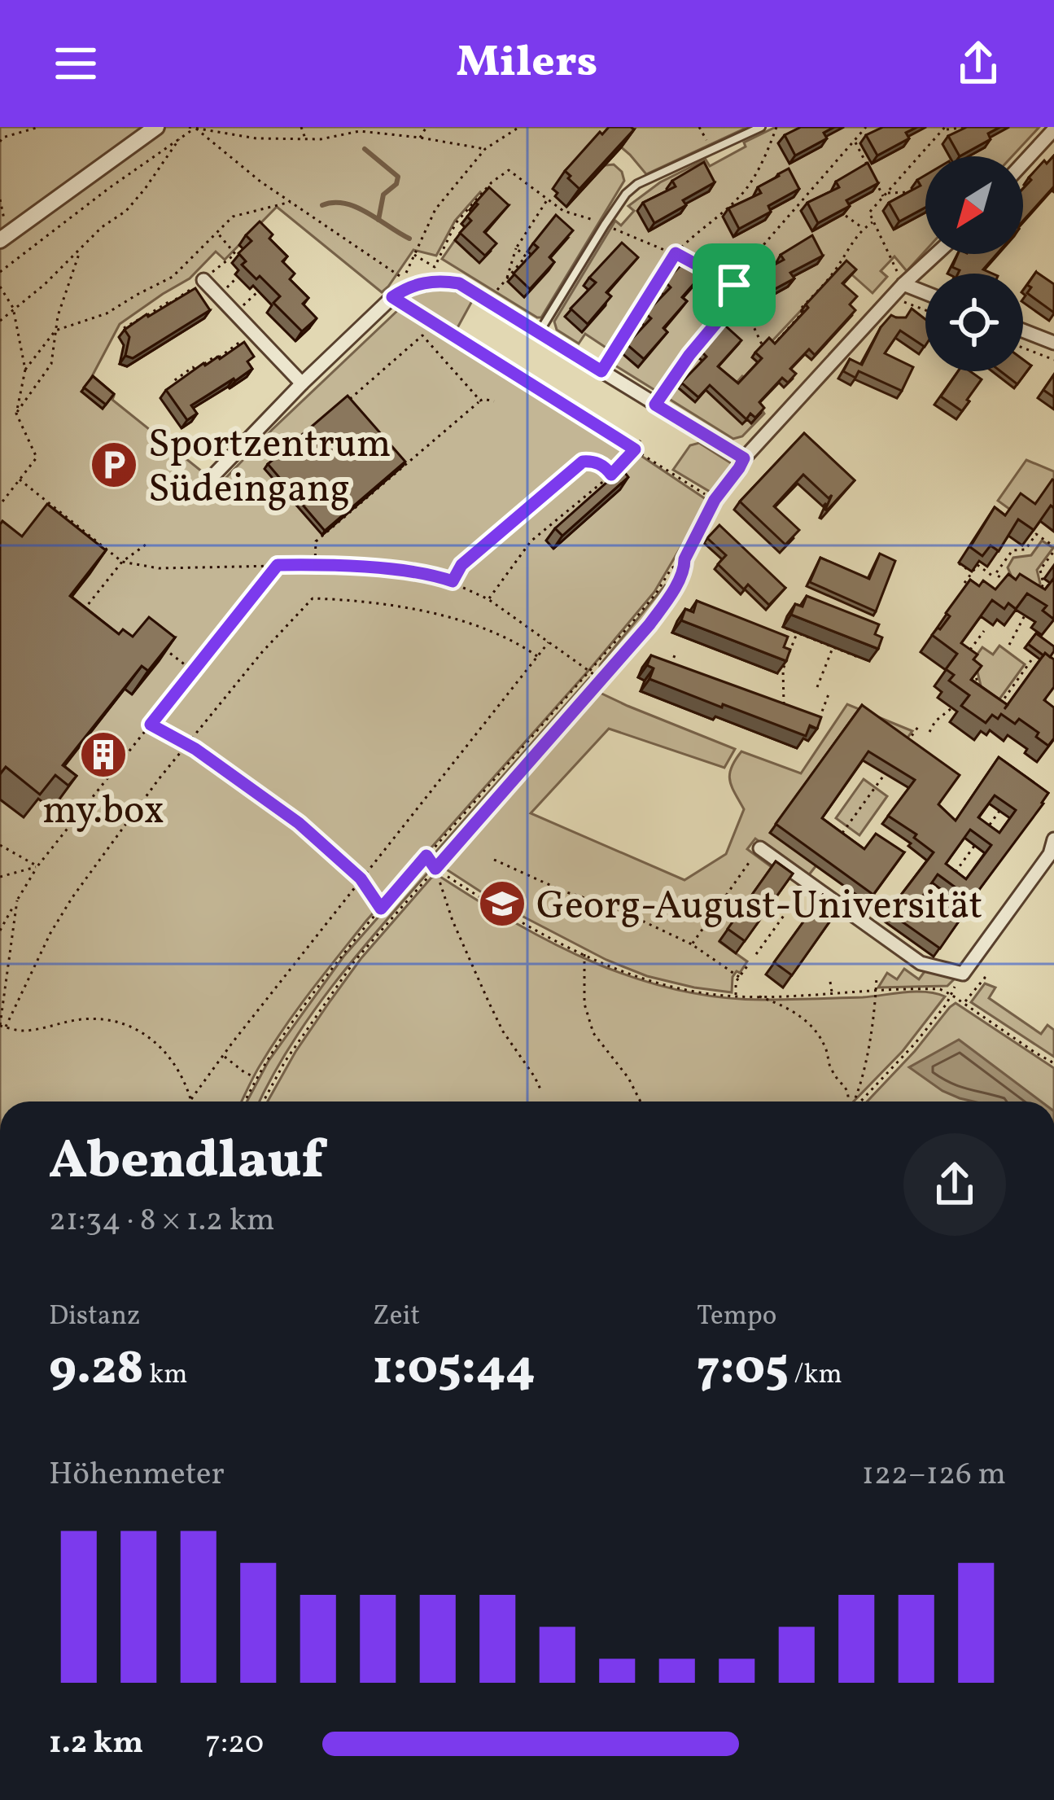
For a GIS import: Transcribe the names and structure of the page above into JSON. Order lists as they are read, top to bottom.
{
  "places": {
    "parking": ["Sportzentrum Südeingang"],
    "building": ["my.box"],
    "school or university": ["Georg-August-Universität"]
  },
  "north": "bottom left",
  "page": {
    "header": "Milers",
    "heading": ["Abendlauf", "21:34 · 8 × 1.2 km"],
    "stats": [
      ["Distanz", "9.28 km"],
      ["Zeit", "1:05:44"],
      ["Tempo", "7:05 /km"]
    ],
    "chart": ["Höhenmeter", "122–126 m"],
    "list": [
      {
        "name": "1.2 km",
        "note": "7:20"
      }
    ]
  }
}
